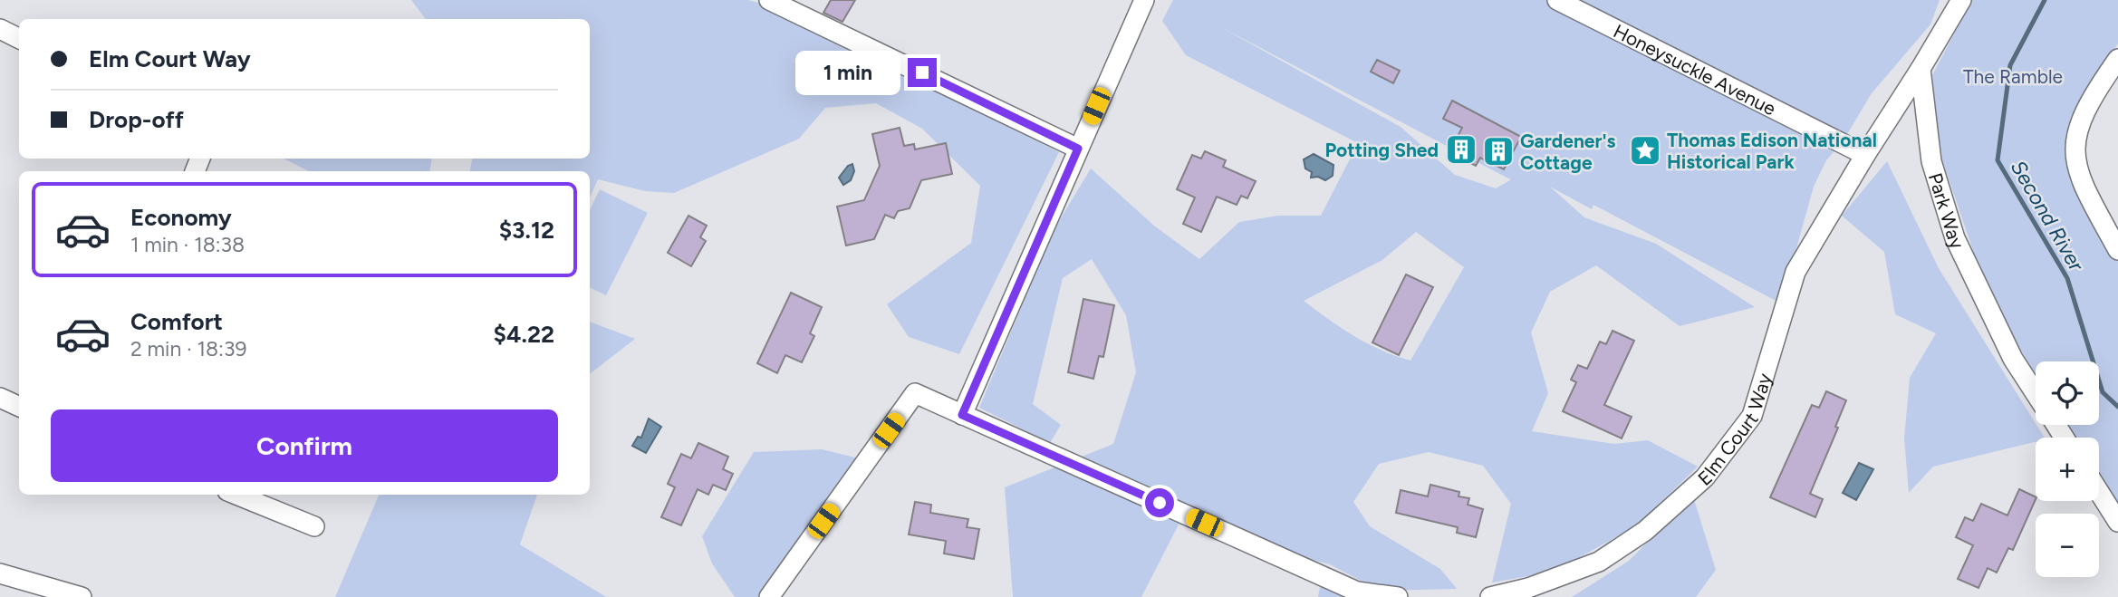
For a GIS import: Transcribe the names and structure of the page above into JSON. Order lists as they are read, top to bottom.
{
  "streets": {
    "street": ["Honeysuckle Avenue", "Park Way", "Elm Court Way"]
  },
  "crossings": [
    ["Honeysuckle Avenue", "Elm Court Way"],
    ["Park Way", "Elm Court Way"]
  ],
  "water": ["Second River"],
  "parks": ["The Ramble"],
  "places": {
    "building": ["Potting Shed", "Gardener's Cottage"],
    "place": ["Thomas Edison National Historical Park"]
  },
  "page": {
    "banner": ["Elm Court Way", "Drop-off"],
    "bubble": "1 min",
    "list": [
      {
        "name": "Economy",
        "note": "1 min · 18:38",
        "value": "$3.12"
      },
      {
        "name": "Comfort",
        "note": "2 min · 18:39",
        "value": "$4.22"
      }
    ],
    "map_buttons": ["+", "−"],
    "buttons": "Confirm"
  }
}
